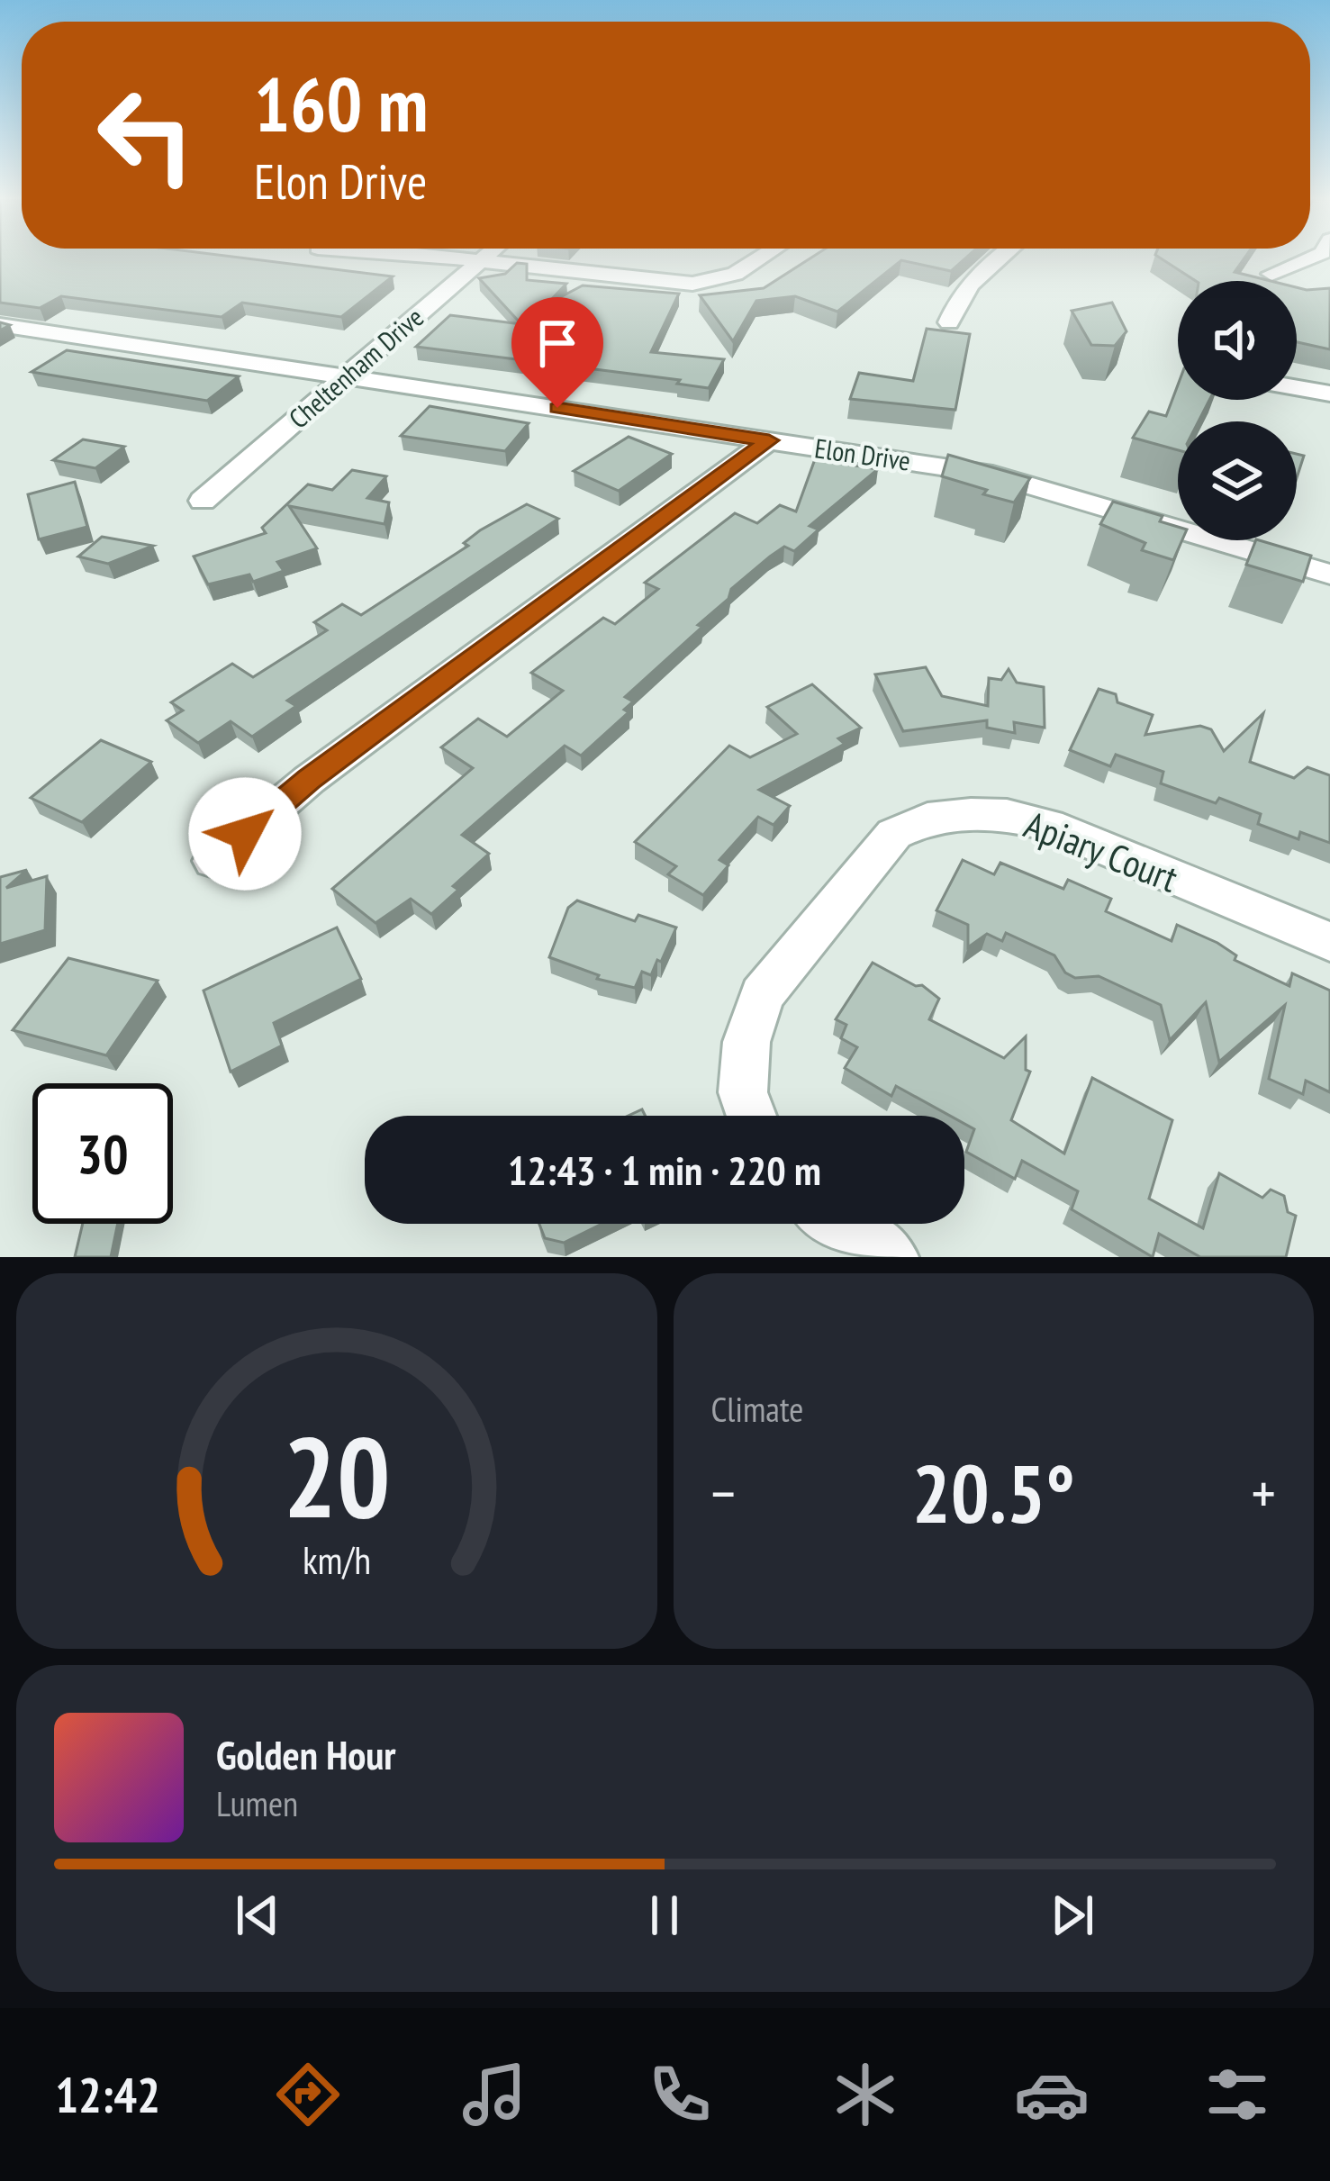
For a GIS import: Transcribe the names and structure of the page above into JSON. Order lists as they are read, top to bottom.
{
  "streets": {
    "street": ["Cheltenham Drive", "Elon Drive", "Apiary Court"]
  },
  "crossings": [
    ["Cheltenham Drive", "Elon Drive"]
  ],
  "page": {
    "turn": ["160 m", "Elon Drive"],
    "limit": "30",
    "trip": "12:43 · 1 min · 220 m",
    "tile": "Climate",
    "heat": ["−", "20.5°", "+"],
    "song": ["Golden Hour", "Lumen"],
    "tabs": "12:42",
    "gauge": ["20", "km/h"]
  }
}
